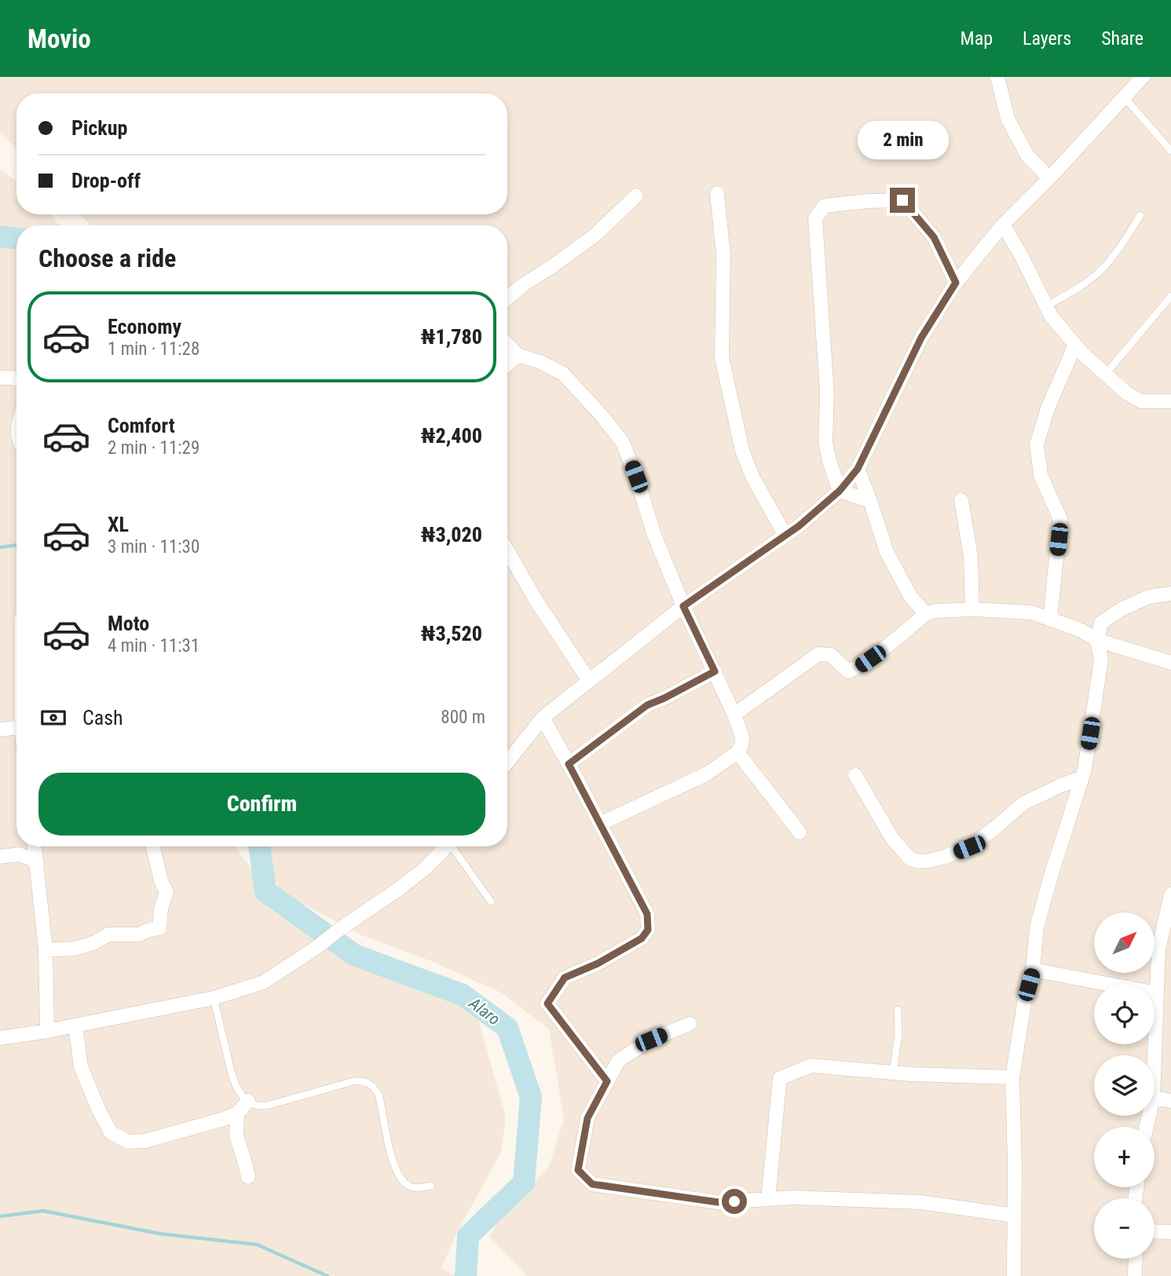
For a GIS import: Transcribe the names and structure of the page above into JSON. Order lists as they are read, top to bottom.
{
  "water": ["Alaro"],
  "north": "top right",
  "page": {
    "header": "Movio",
    "nav": ["Map", "Layers", "Share"],
    "banner": ["Pickup", "Drop-off"],
    "bubble": "2 min",
    "heading": "Choose a ride",
    "list": [
      {
        "name": "Economy",
        "note": "1 min · 11:28",
        "value": "₦1,780"
      },
      {
        "name": "Comfort",
        "note": "2 min · 11:29",
        "value": "₦2,400"
      },
      {
        "name": "XL",
        "note": "3 min · 11:30",
        "value": "₦3,020"
      },
      {
        "name": "Moto",
        "note": "4 min · 11:31",
        "value": "₦3,520"
      }
    ],
    "pay": ["Cash", "800 m"],
    "buttons": "Confirm",
    "map_buttons": ["+", "−"]
  }
}
